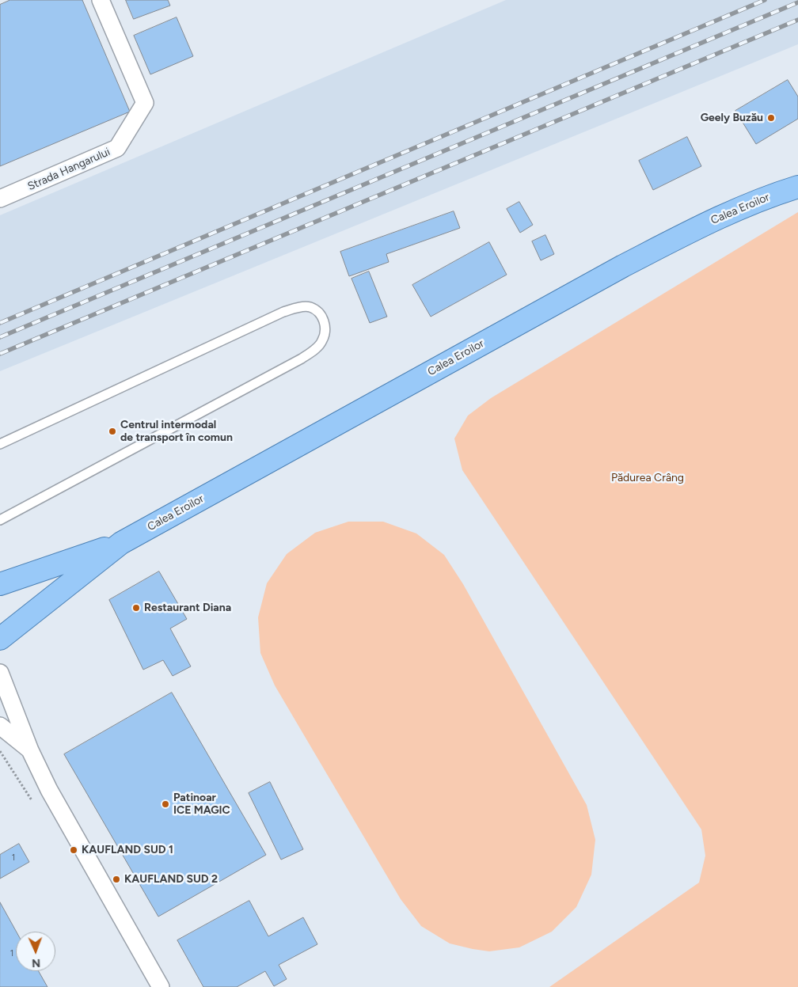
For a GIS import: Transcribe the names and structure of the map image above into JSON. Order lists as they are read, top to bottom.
{
  "streets": {
    "main road": ["Calea Eroilor"],
    "street": ["Strada Hangarului"]
  },
  "parks": ["Pădurea Crâng"],
  "places": [
    "Geely Buzău",
    "Centrul intermodal de transport în comun",
    "Restaurant Diana",
    "Patinoar ICE MAGIC",
    "KAUFLAND SUD 1",
    "KAUFLAND SUD 2"
  ],
  "house_numbers": ["1", "1"],
  "north": "bottom"
}
